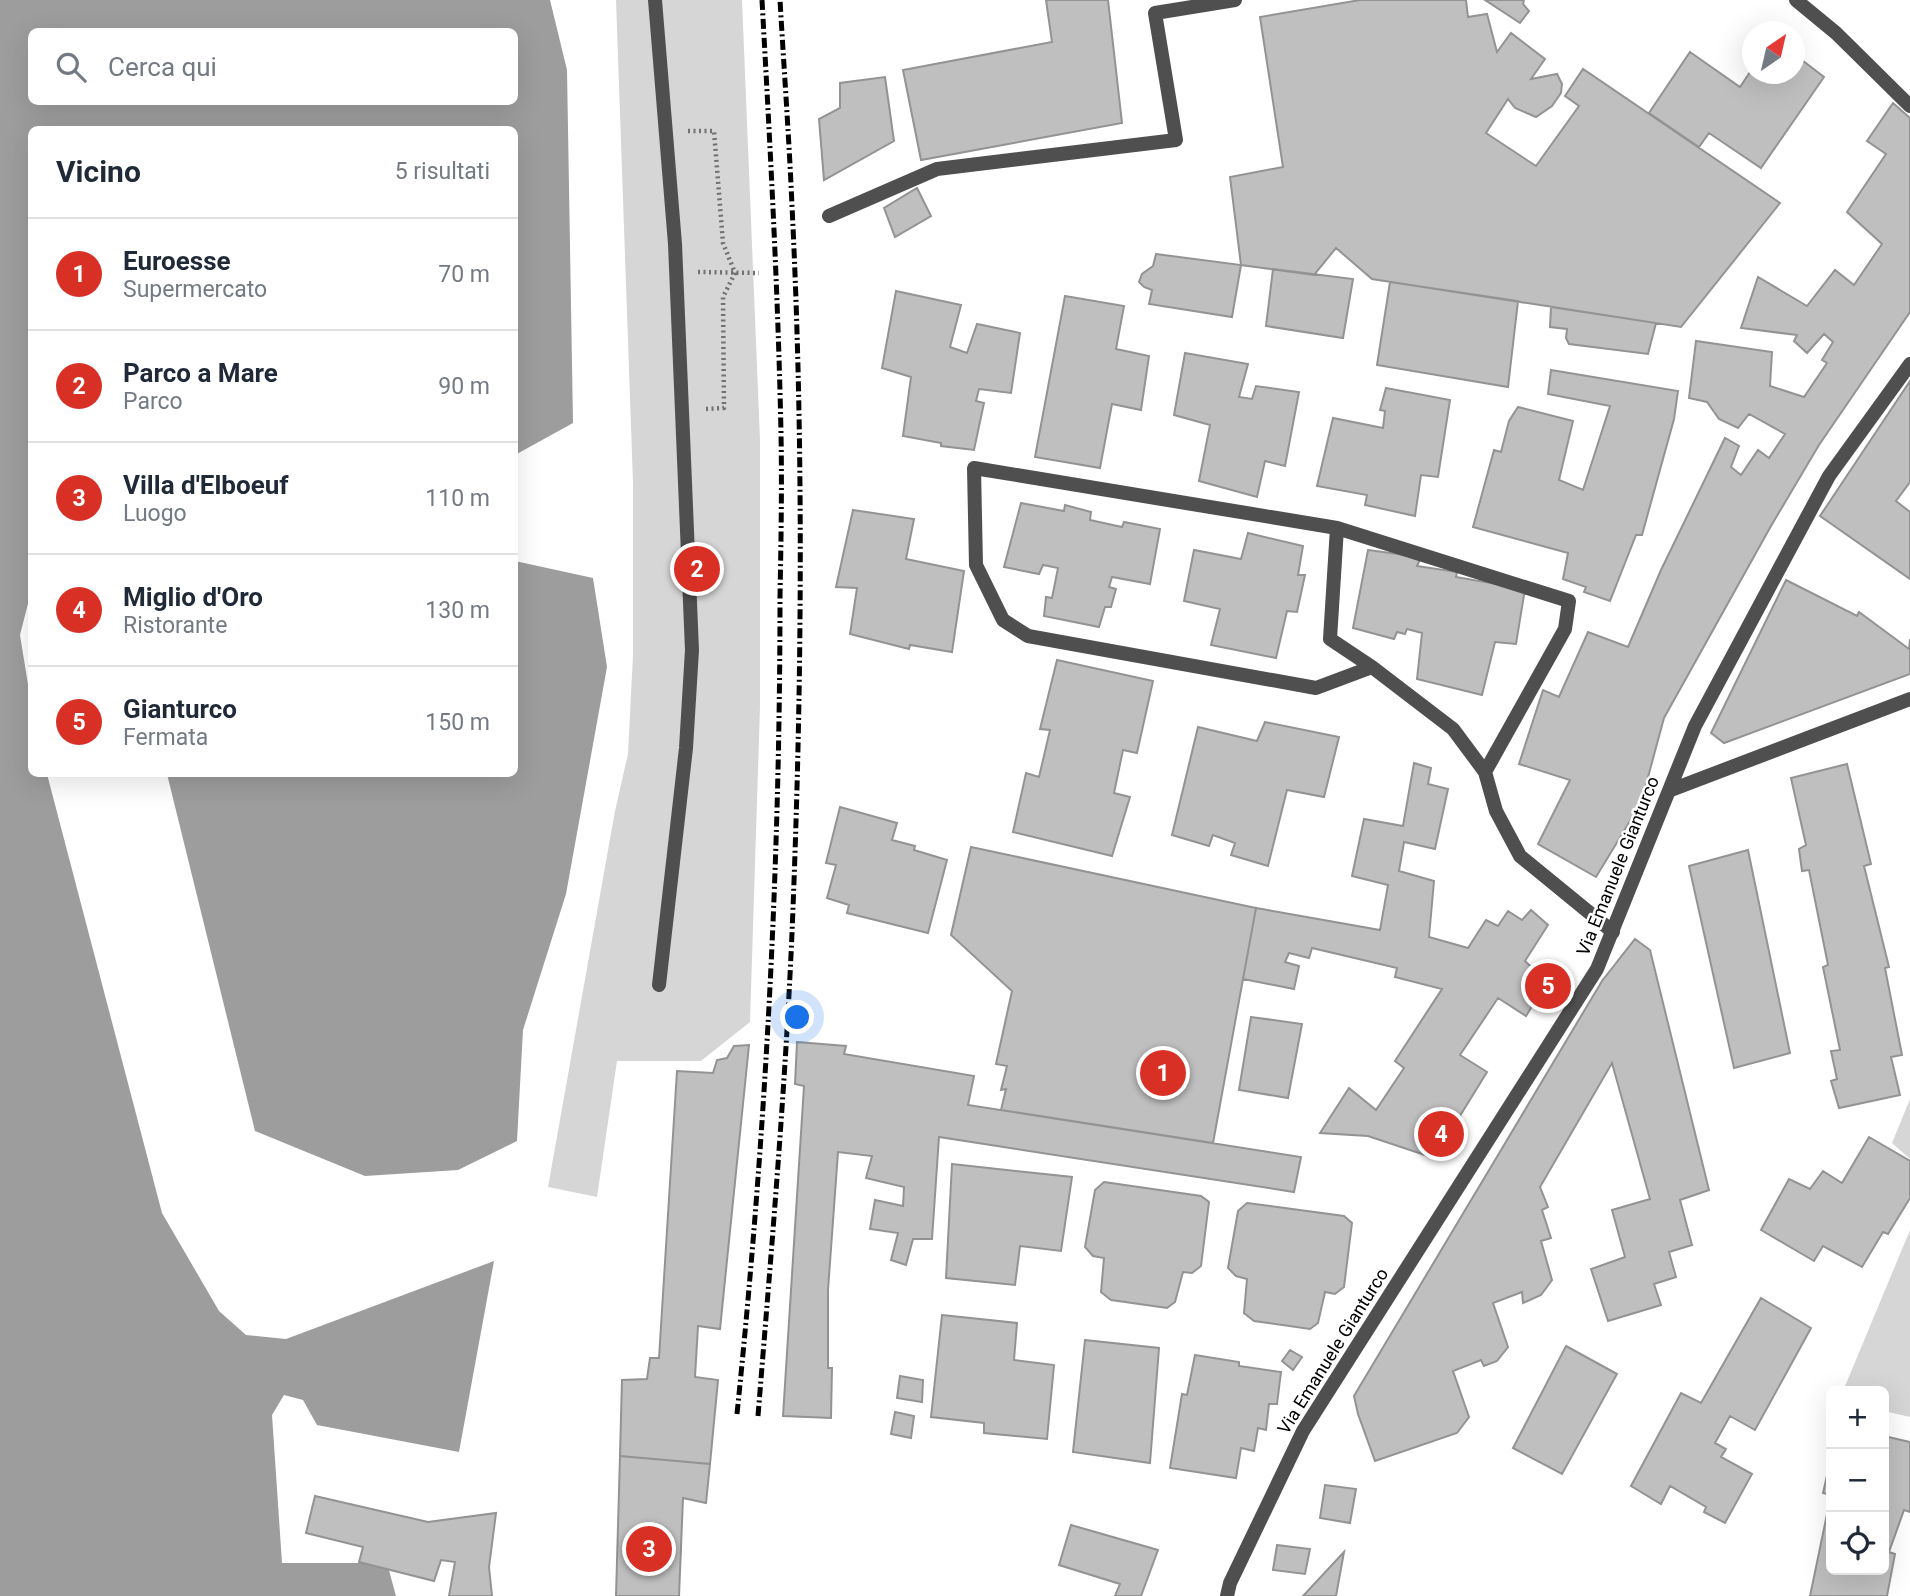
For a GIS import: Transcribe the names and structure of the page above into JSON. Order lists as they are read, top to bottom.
{
  "streets": {
    "street": ["Via Emanuele Gianturco"]
  },
  "north": "top right",
  "page": {
    "search": "Cerca qui",
    "heading": ["Vicino", "5 risultati"],
    "list": [
      {
        "mark": "1",
        "name": "Euroesse",
        "note": "Supermercato",
        "value": "70 m"
      },
      {
        "mark": "2",
        "name": "Parco a Mare",
        "note": "Parco",
        "value": "90 m"
      },
      {
        "mark": "3",
        "name": "Villa d'Elboeuf",
        "note": "Luogo",
        "value": "110 m"
      },
      {
        "mark": "4",
        "name": "Miglio d'Oro",
        "note": "Ristorante",
        "value": "130 m"
      },
      {
        "mark": "5",
        "name": "Gianturco",
        "note": "Fermata",
        "value": "150 m"
      }
    ],
    "pins": [
      "2",
      "5",
      "1",
      "4",
      "3"
    ],
    "map_buttons": ["+", "−"]
  }
}
